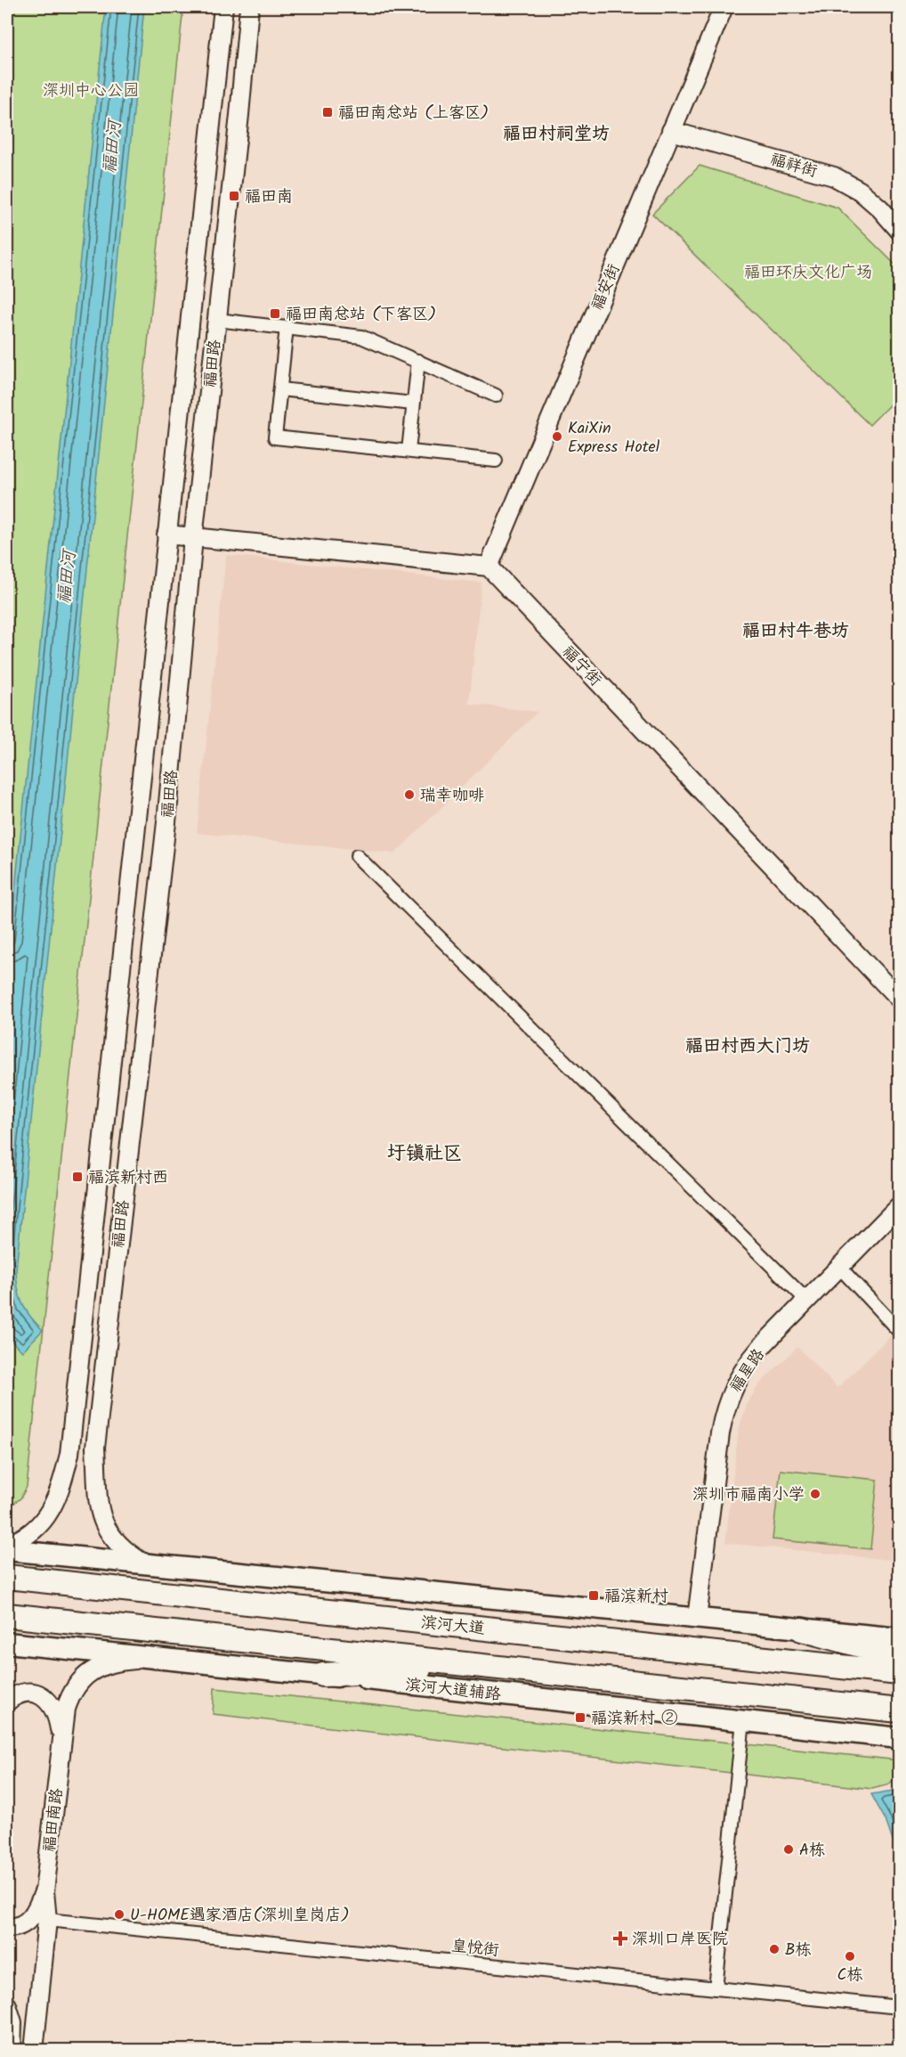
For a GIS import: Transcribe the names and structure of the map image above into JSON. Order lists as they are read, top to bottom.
{
  "streets": {
    "highway": ["滨河大道"],
    "main road": [
      "福祥街",
      "福安街",
      "福田路",
      "福宁街",
      "福星路",
      "滨河大道辅路",
      "福田南路"
    ],
    "street": ["皇悦街"]
  },
  "crossings": [
    ["福祥街", "福安街"],
    ["福安街", "福宁街"],
    ["滨河大道辅路", "福田南路"],
    ["福田南路", "皇悦街"]
  ],
  "districts": [
    "福田村祠堂坊",
    "福田村牛巷坊",
    "福田村西大门坊",
    "圩镇社区"
  ],
  "water": ["福田河"],
  "parks": ["深圳中心公园", "福田环庆文化广场"],
  "places": {
    "transit": [
      "福田南总站 (上客区)",
      "福田南",
      "福田南总站 (下客区)",
      "福滨新村西",
      "福滨新村",
      "福滨新村 ②"
    ],
    "other": [
      "KaiXin Express Hotel",
      "瑞幸咖啡",
      "深圳市福南小学",
      "A栋",
      "U-HOME遇家酒店(深圳皇岗店)",
      "B栋",
      "C栋"
    ],
    "health": ["深圳口岸医院"]
  }
}
